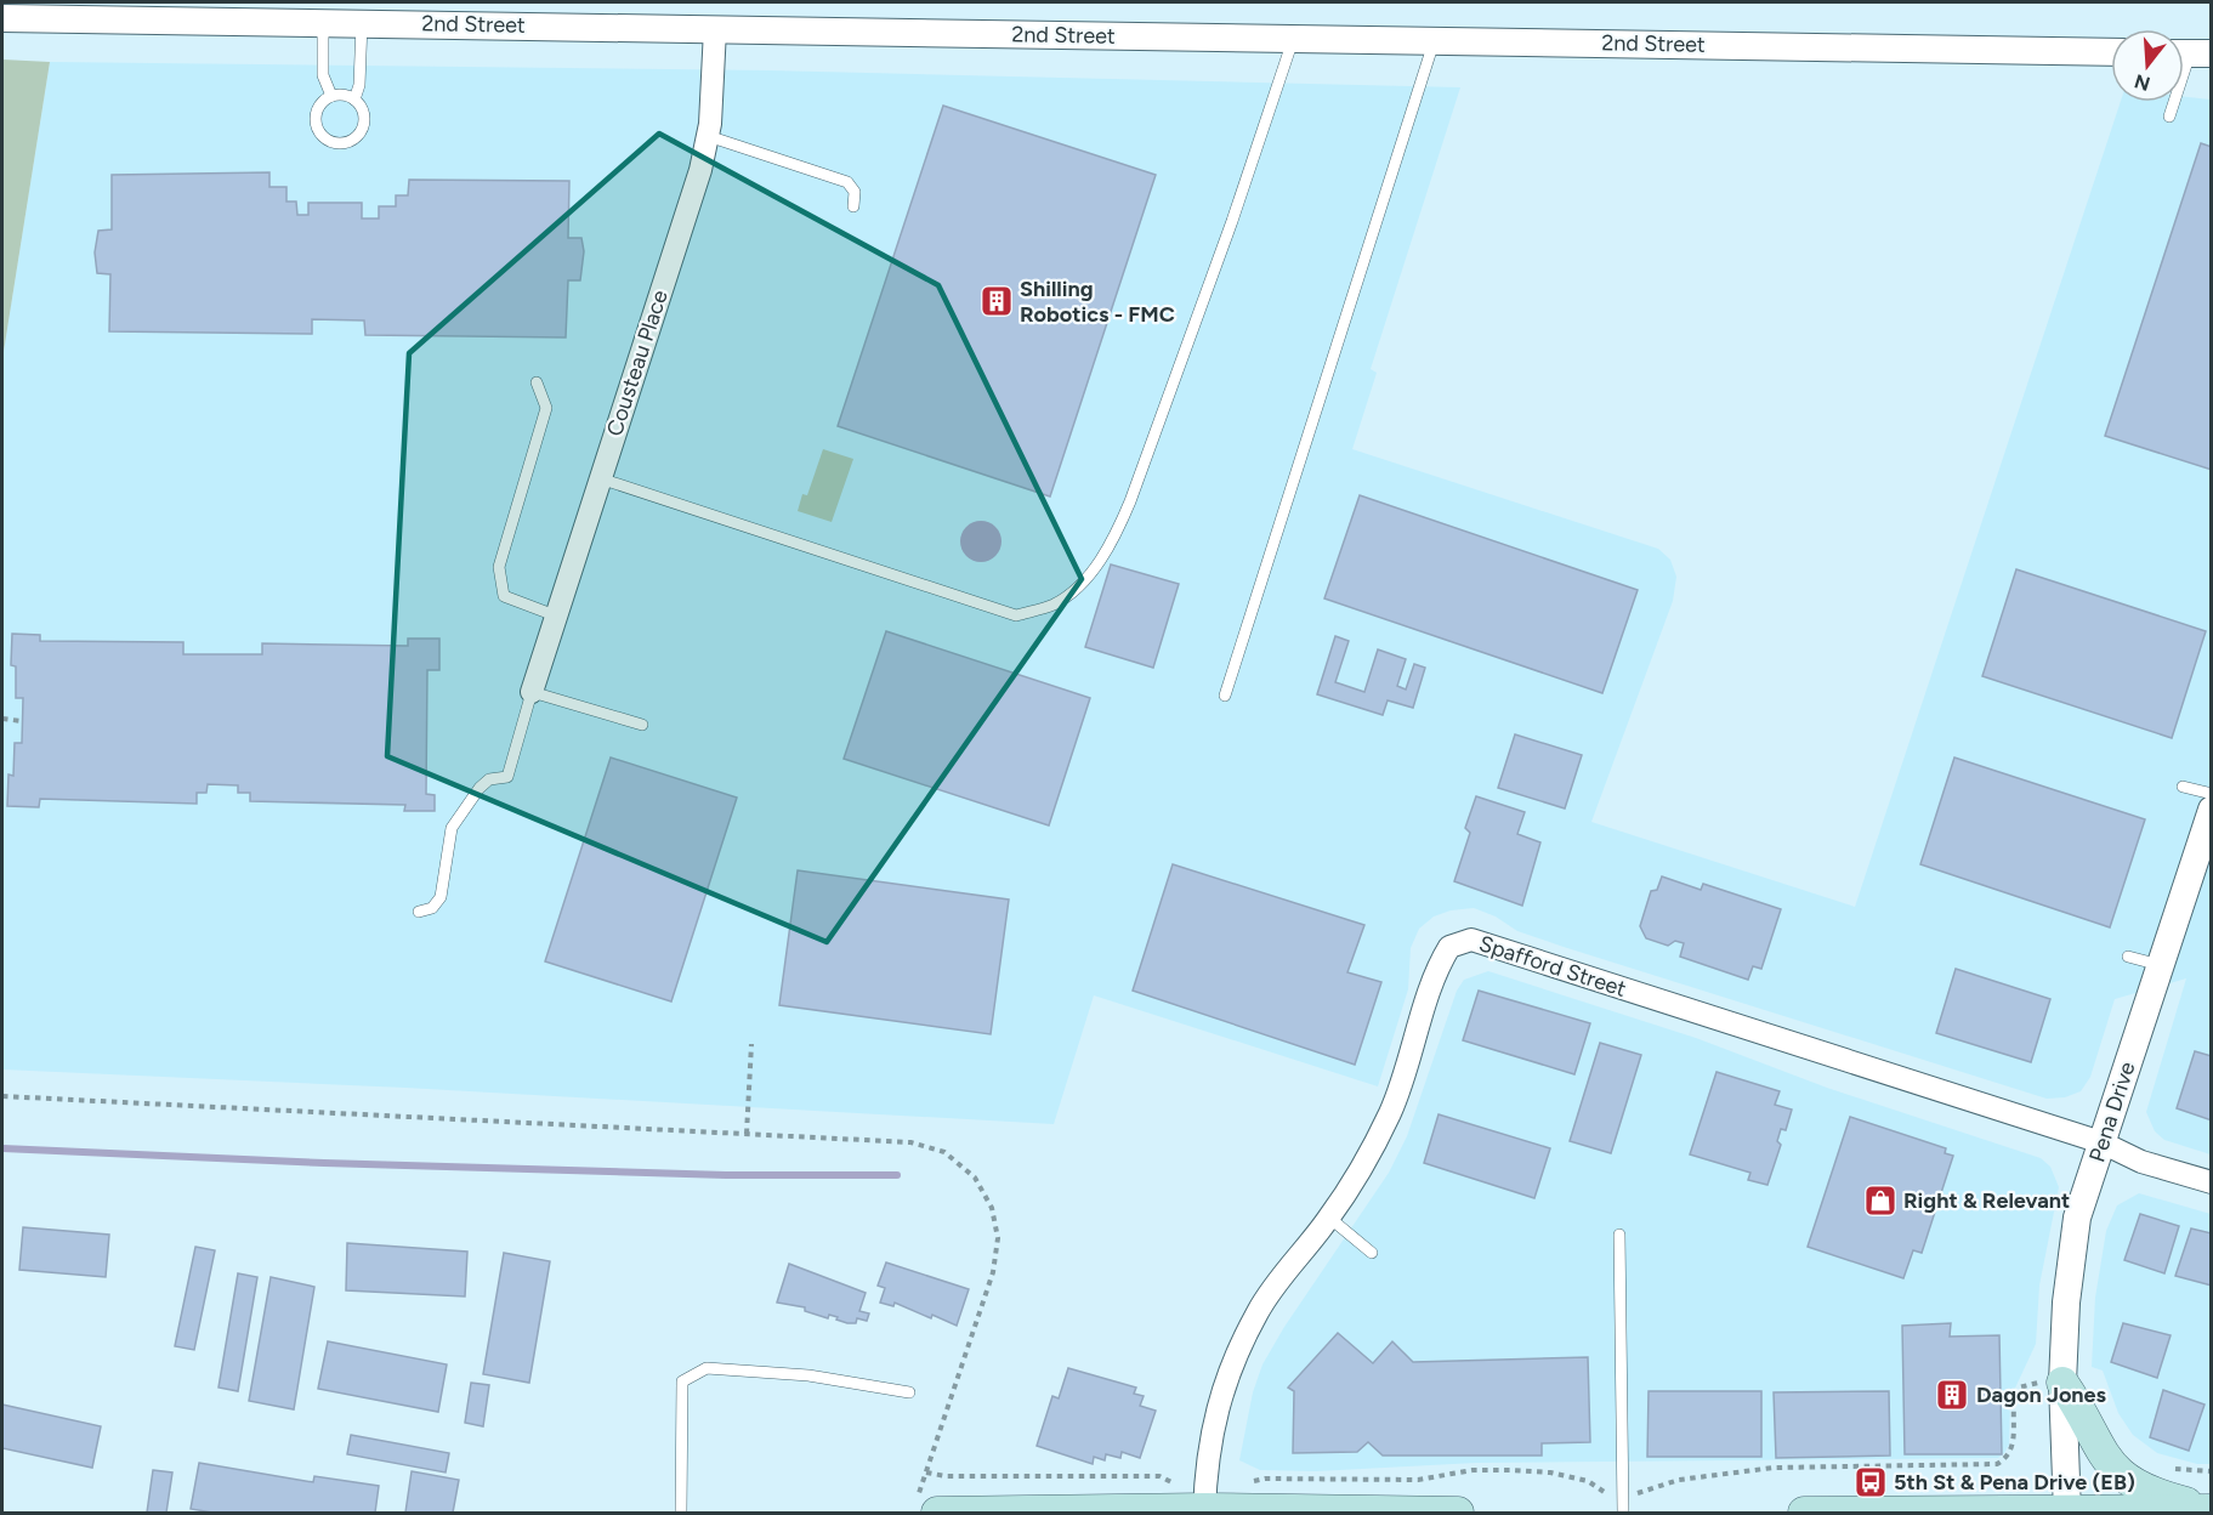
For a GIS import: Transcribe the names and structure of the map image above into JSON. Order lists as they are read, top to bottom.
{
  "streets": {
    "street": [
      "2nd Street",
      "Cousteau Place",
      "Spafford Street",
      "Pena Drive"
    ]
  },
  "crossings": [
    ["2nd Street", "Cousteau Place"],
    ["Spafford Street", "Pena Drive"]
  ],
  "places": {
    "building": ["Shilling Robotics - FMC", "Dagon Jones"],
    "shop": ["Right & Relevant"],
    "bus stop": ["5th St & Pena Drive (EB)"]
  },
  "north": "bottom"
}
